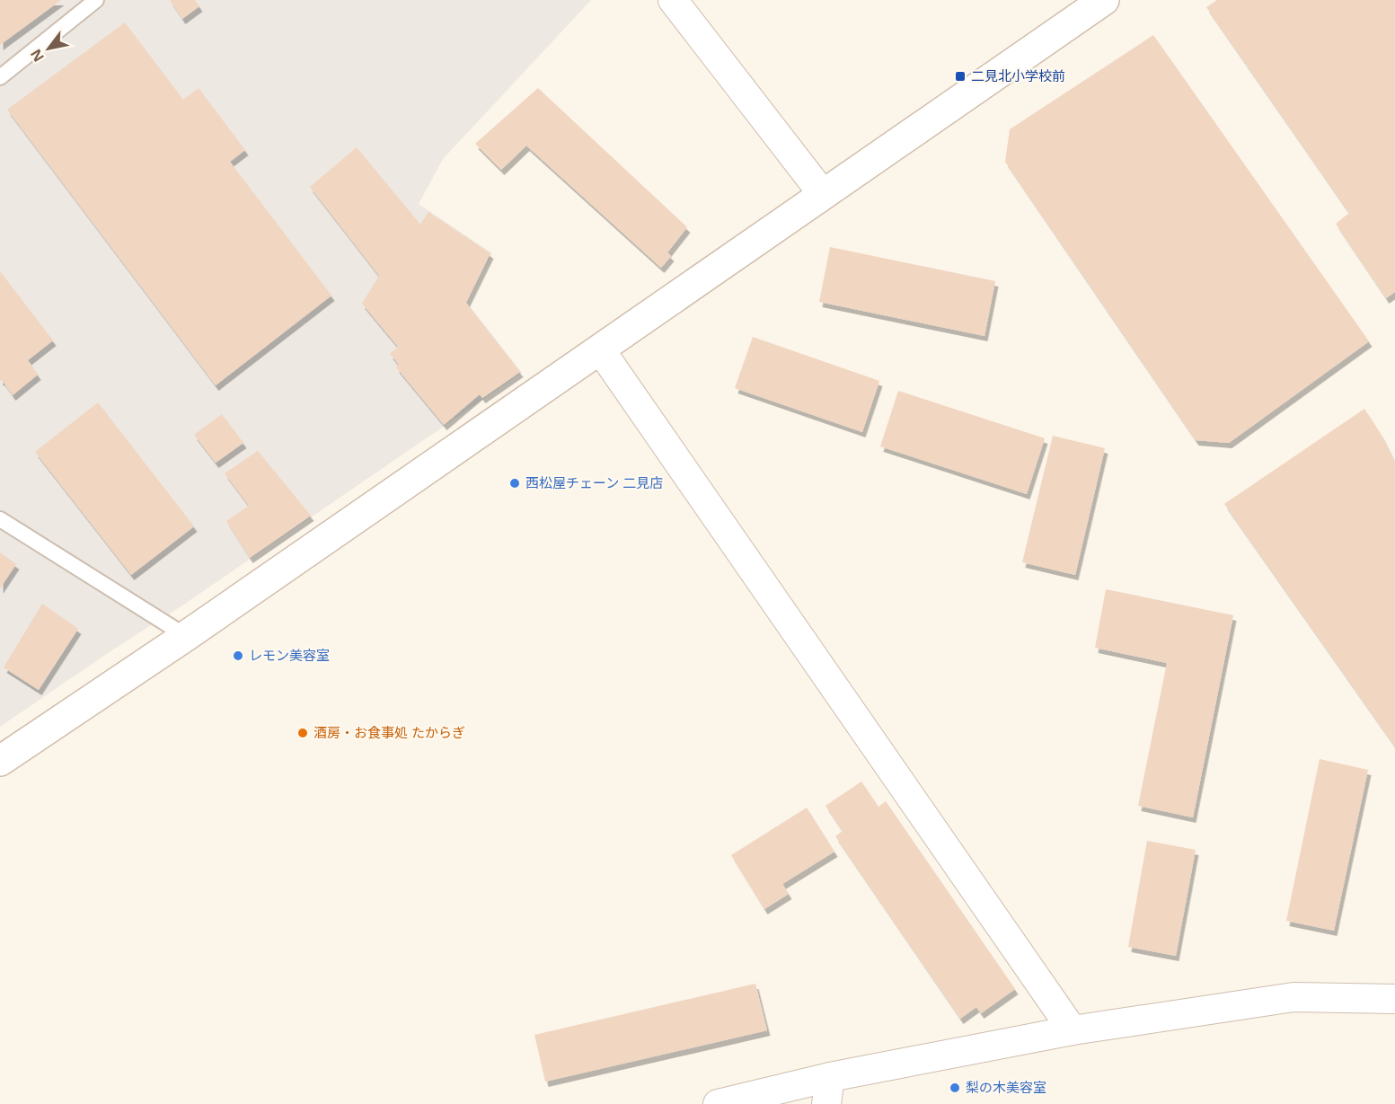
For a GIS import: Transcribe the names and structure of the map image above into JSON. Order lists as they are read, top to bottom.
{
  "places": {
    "transit": ["二見北小学校前"],
    "other": [
      "西松屋チェーン 二見店",
      "レモン美容室",
      "酒房・お食事処 たからぎ",
      "梨の木美容室"
    ]
  },
  "north": "bottom left"
}
